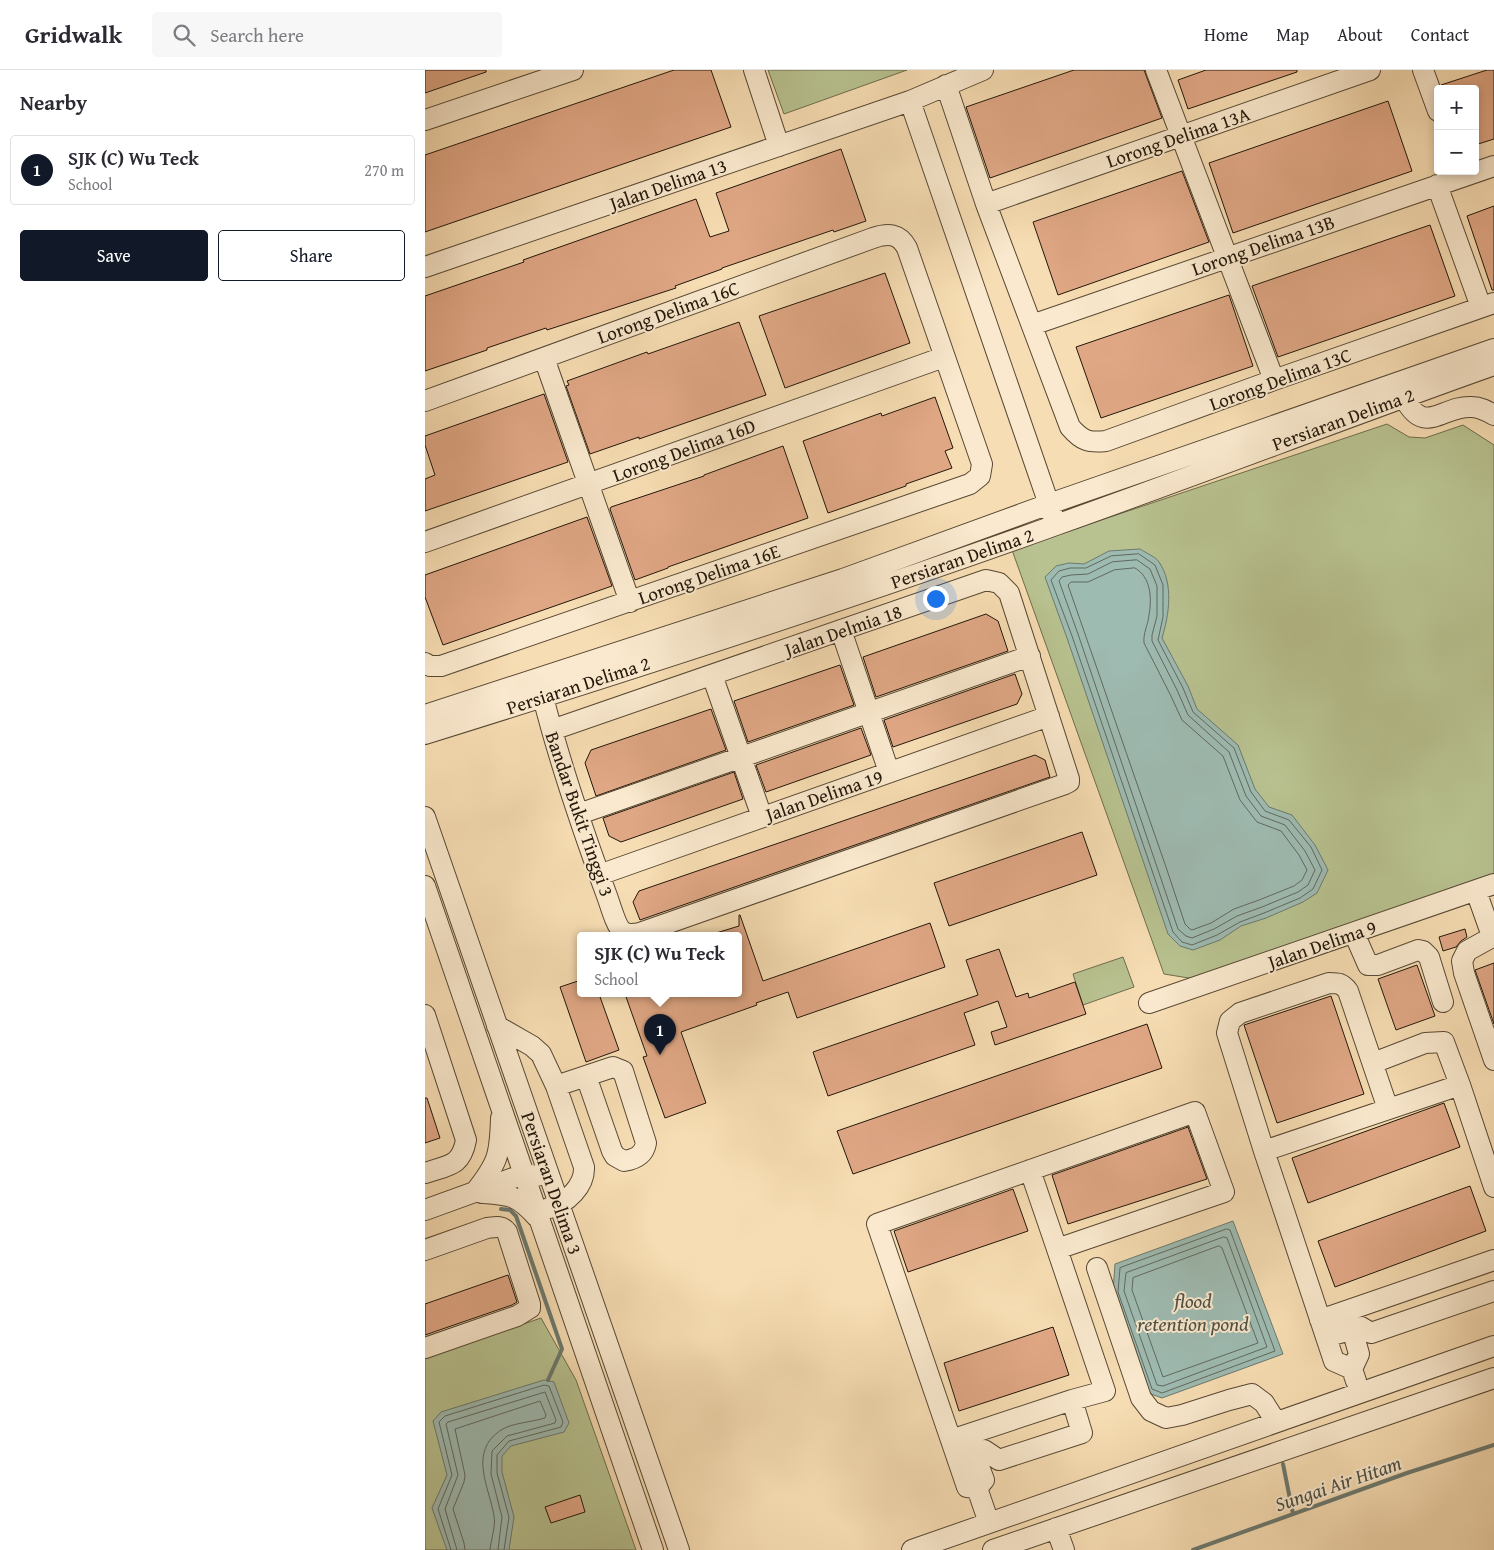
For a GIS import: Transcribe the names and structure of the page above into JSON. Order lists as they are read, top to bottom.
{
  "streets": {
    "street": [
      "Lorong Delima 13A",
      "Jalan Delima 13",
      "Lorong Delima 13B",
      "Lorong Delima 16C",
      "Lorong Delima 13C",
      "Persiaran Delima 2",
      "Lorong Delima 16D",
      "Lorong Delima 16E",
      "Jalan Delmia 18",
      "Jalan Delima 19",
      "Bandar Bukit Tinggi 3",
      "Jalan Delima 9",
      "Persiaran Delima 3"
    ]
  },
  "crossings": [
    ["Lorong Delima 13B", "Lorong Delima 13C"],
    ["Lorong Delima 16C", "Lorong Delima 16D"],
    ["Lorong Delima 16C", "Lorong Delima 16E"],
    ["Persiaran Delima 2", "Bandar Bukit Tinggi 3"],
    ["Lorong Delima 16D", "Lorong Delima 16E"],
    ["Jalan Delmia 18", "Jalan Delima 19"],
    ["Jalan Delmia 18", "Bandar Bukit Tinggi 3"],
    ["Jalan Delima 19", "Bandar Bukit Tinggi 3"]
  ],
  "water": ["flood retention pond", "Sungai Air Hitam"],
  "page": {
    "header": "Gridwalk",
    "search": "Search here",
    "nav": [
      "Home",
      "Map",
      "About",
      "Contact"
    ],
    "heading": "Nearby",
    "map_buttons": ["+", "−"],
    "list": [
      {
        "mark": "1",
        "name": "SJK (C) Wu Teck",
        "note": "School",
        "value": "270 m"
      }
    ],
    "buttons": ["Save", "Share"],
    "popup": ["SJK (C) Wu Teck", "School"],
    "pins": "1"
  }
}
